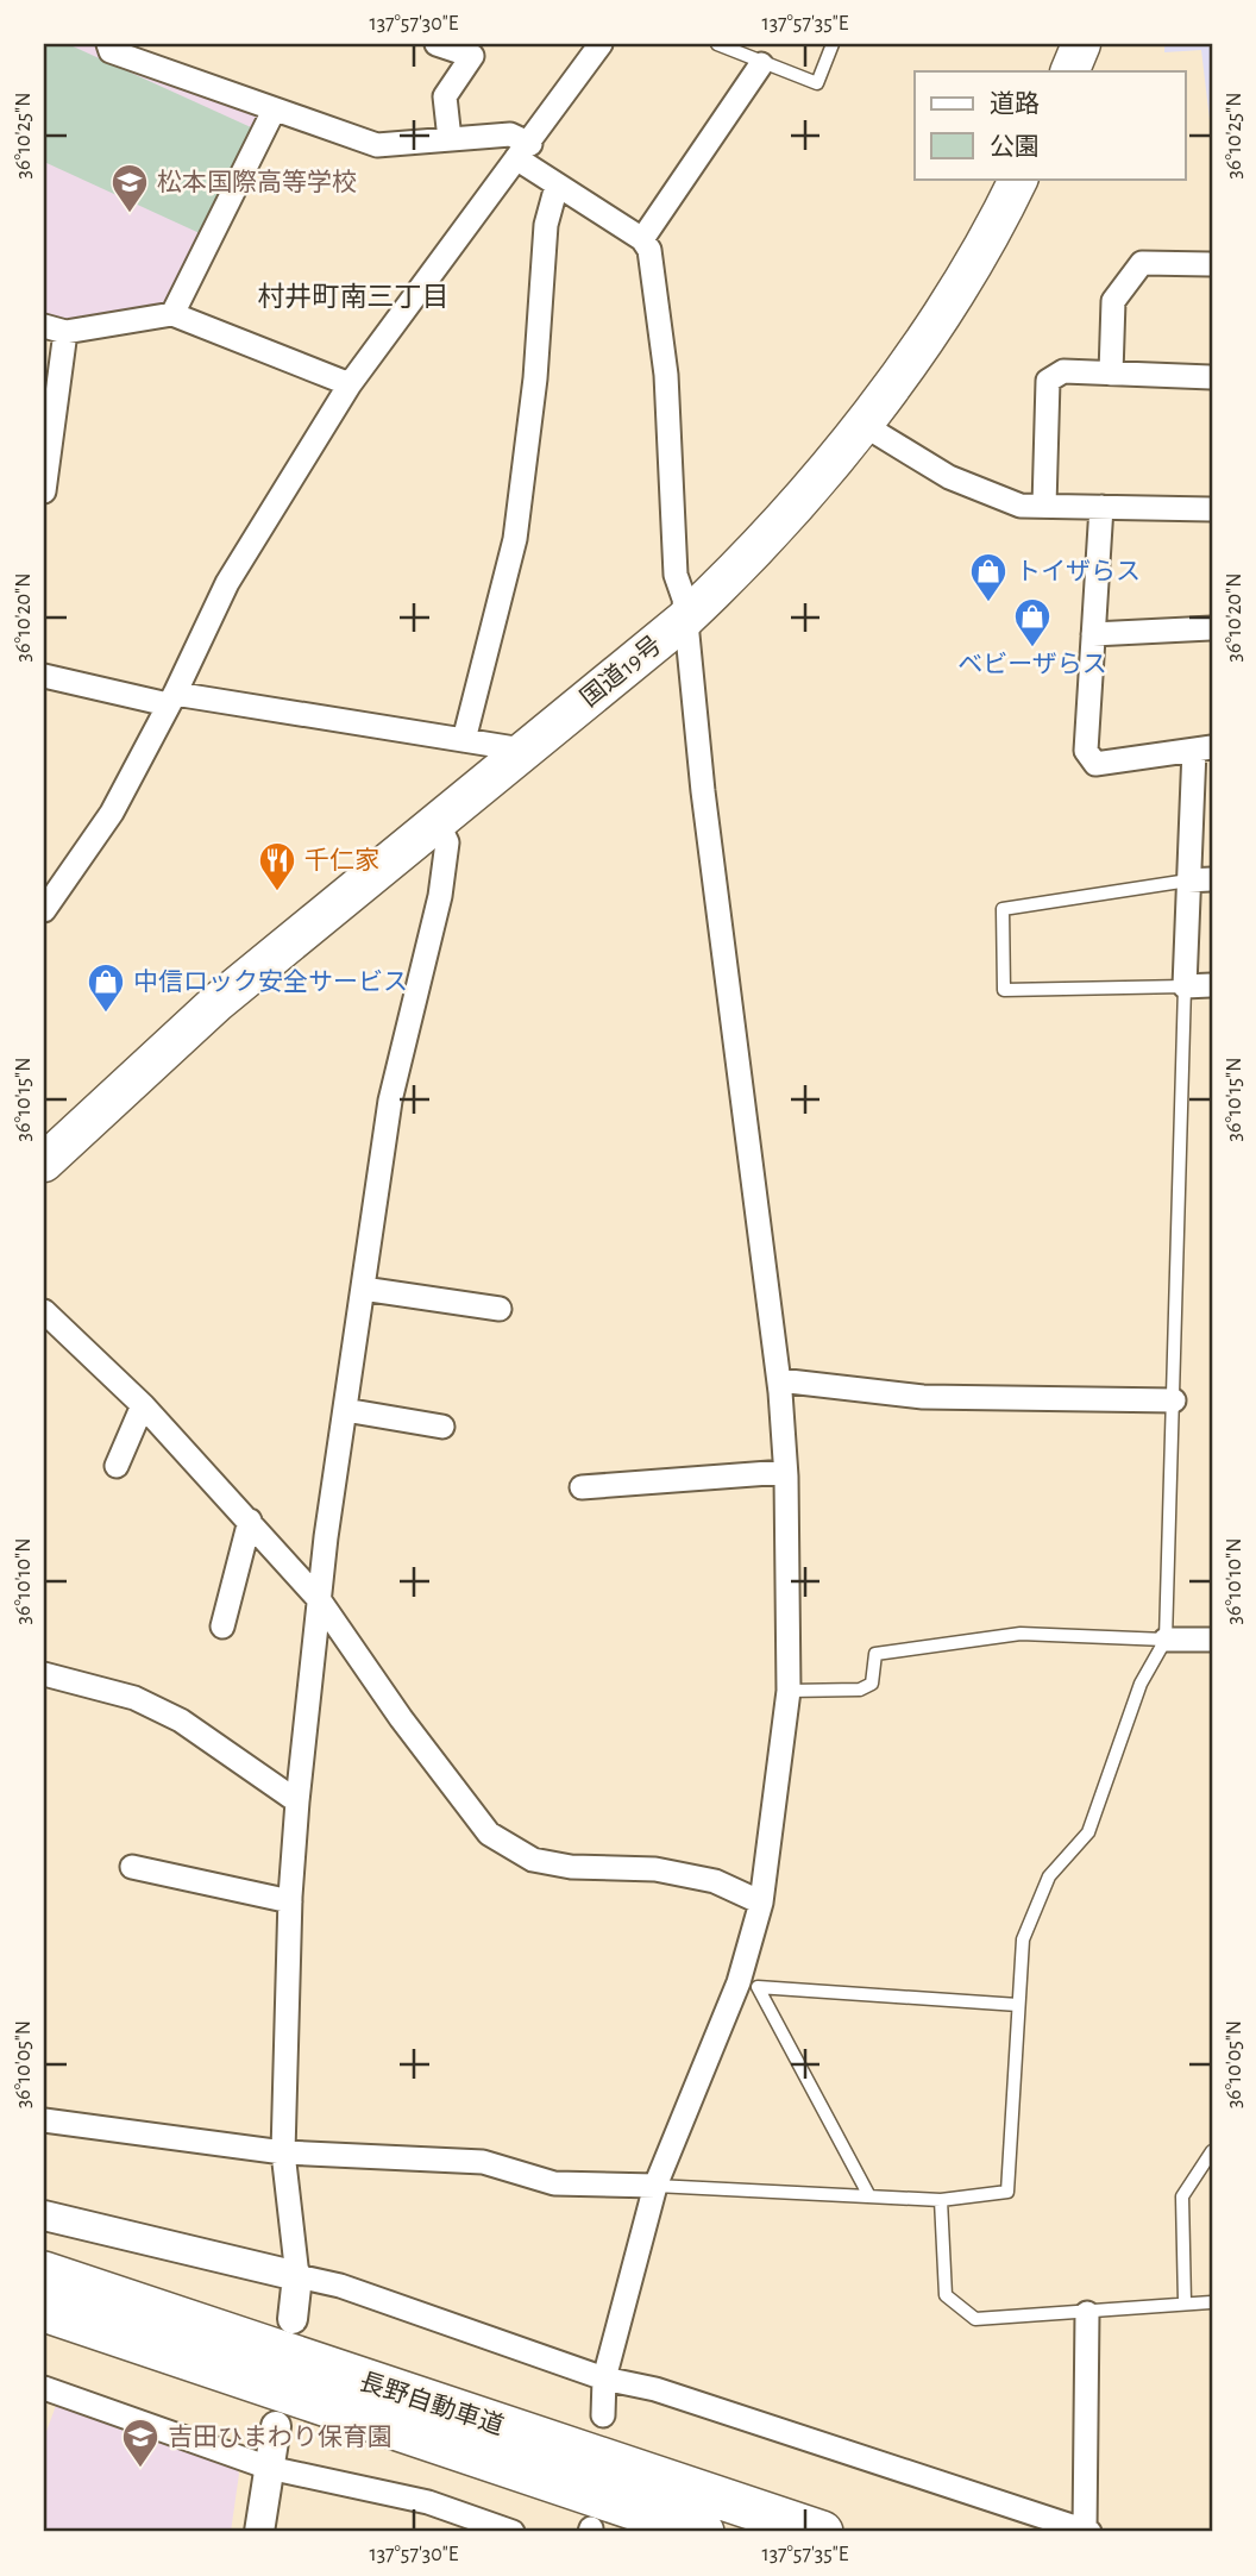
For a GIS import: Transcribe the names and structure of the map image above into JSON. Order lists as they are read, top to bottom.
{
  "streets": {
    "highway": ["国道19号", "長野自動車道"]
  },
  "districts": ["村井町南三丁目"],
  "places": {
    "school or university": ["松本国際高等学校", "吉田ひまわり保育園"],
    "shop": ["トイザらス", "ベビーザらス", "中信ロック安全サービス"],
    "restaurant": ["千仁家"]
  },
  "legend": ["道路", "公園"],
  "coordinates": [
    "137°57'30\"E",
    "137°57'35\"E",
    "36°10'25\"N",
    "36°10'20\"N",
    "36°10'15\"N",
    "36°10'10\"N",
    "36°10'05\"N"
  ]
}
